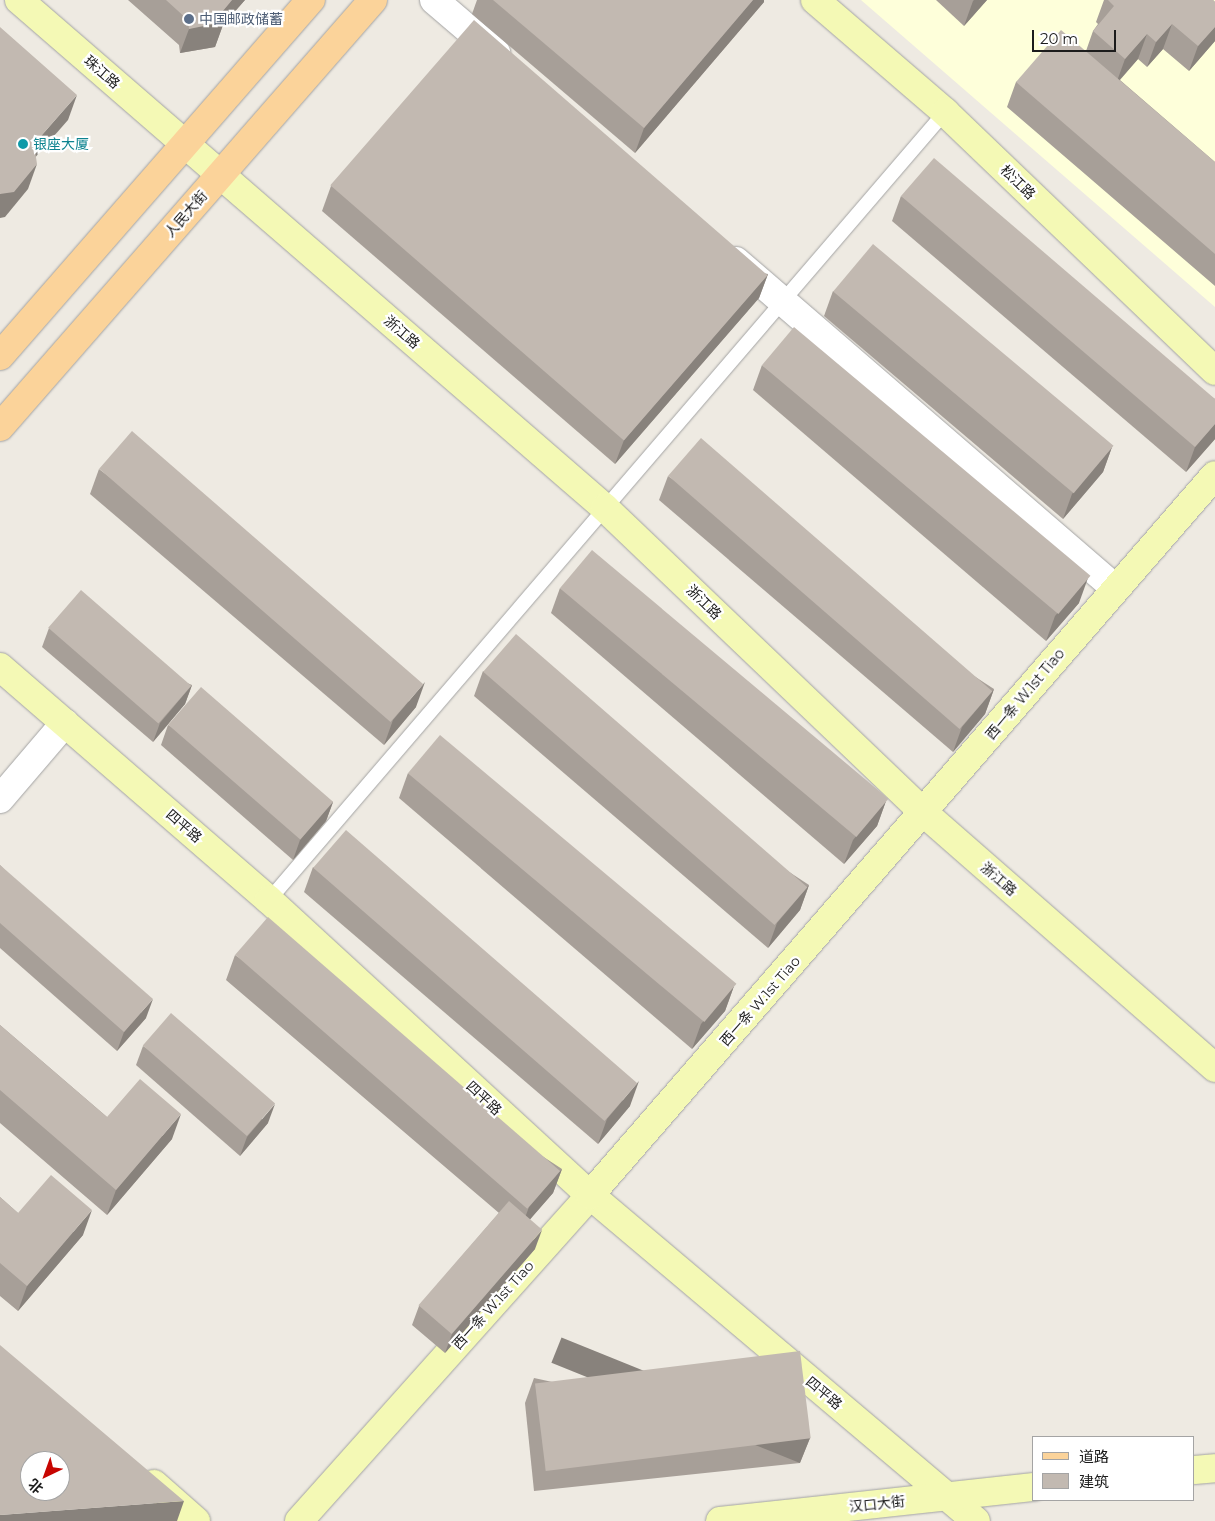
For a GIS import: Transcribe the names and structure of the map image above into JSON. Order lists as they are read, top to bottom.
{
  "streets": {
    "main road": ["人民大街"],
    "street": [
      "珠江路",
      "松江路",
      "浙江路",
      "西一条 W.1st Tiao",
      "四平路",
      "汉口大街"
    ]
  },
  "crossings": [
    ["珠江路", "浙江路"],
    ["人民大街", "浙江路"],
    ["浙江路", "西一条 W.1st Tiao"],
    ["西一条 W.1st Tiao", "四平路"],
    ["四平路", "汉口大街"]
  ],
  "places": ["中国邮政储蓄", "银座大厦"],
  "legend": ["道路", "建筑"],
  "scale_bar": "20 m",
  "north": "bottom left"
}
